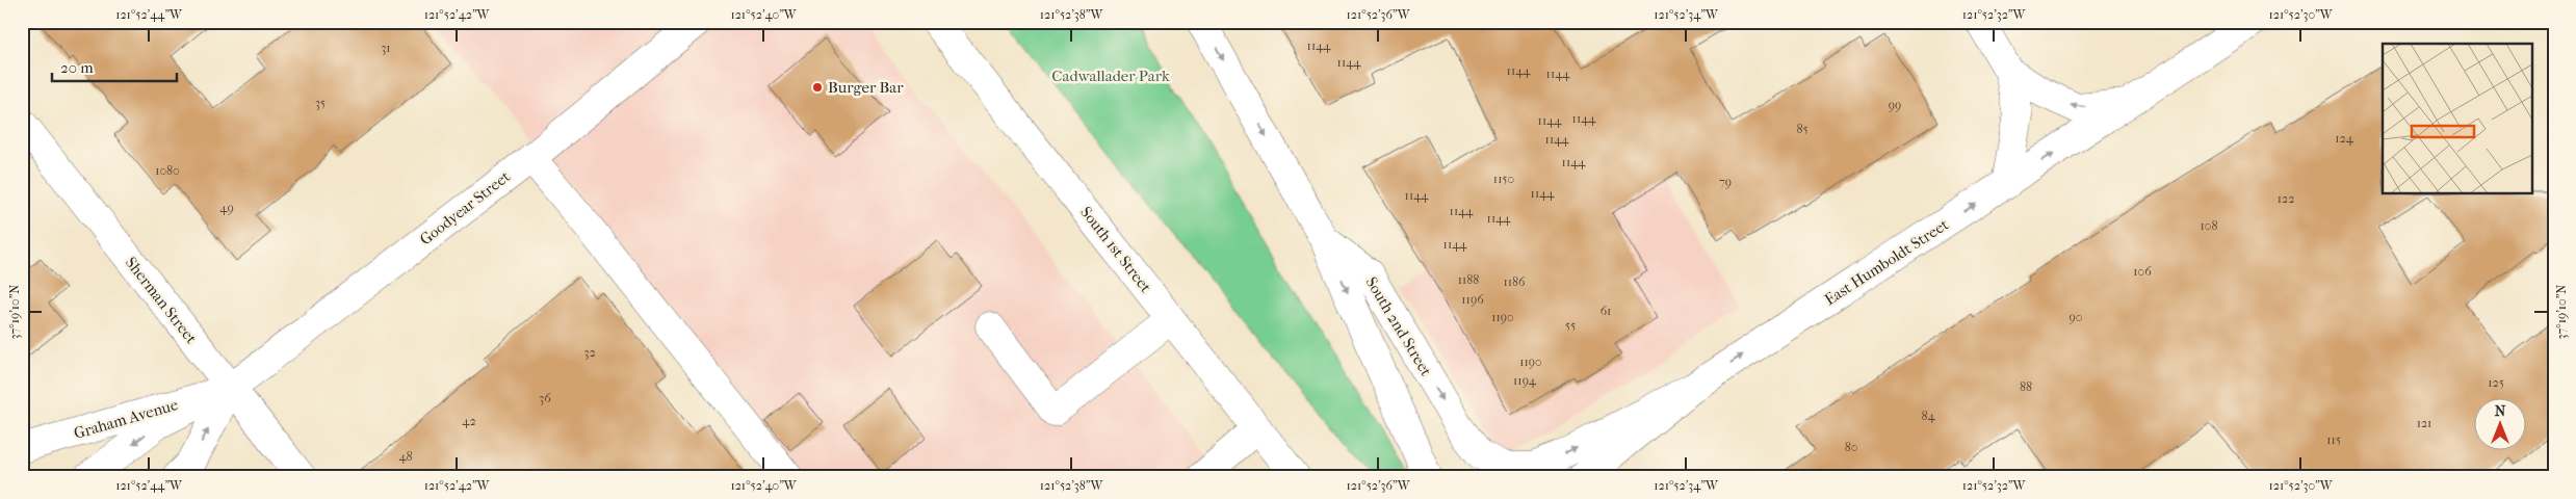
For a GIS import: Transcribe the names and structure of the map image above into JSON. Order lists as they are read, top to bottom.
{
  "streets": {
    "street": [
      "Goodyear Street",
      "South 1st Street",
      "East Humboldt Street",
      "Sherman Street",
      "South 2nd Street",
      "Graham Avenue"
    ]
  },
  "crossings": [
    ["Goodyear Street", "Sherman Street"],
    ["Goodyear Street", "Graham Avenue"],
    ["East Humboldt Street", "South 2nd Street"],
    ["Sherman Street", "Graham Avenue"]
  ],
  "one_way": ["East Humboldt Street"],
  "parks": ["Cadwallader Park"],
  "places": ["Burger Bar"],
  "house_numbers": [
    "1144",
    "31",
    "1144",
    "1144",
    "1144",
    "35",
    "99",
    "1144",
    "1144",
    "85",
    "124",
    "1144",
    "1144",
    "1080",
    "1150",
    "79",
    "1144",
    "1144",
    "122",
    "49",
    "1144",
    "1144",
    "108",
    "1144",
    "106",
    "1188",
    "1186",
    "1196",
    "61",
    "1190",
    "90",
    "55",
    "32",
    "1190",
    "1194",
    "125",
    "88",
    "36",
    "84",
    "42",
    "121",
    "115",
    "80",
    "48"
  ],
  "scale_bar": "20 m",
  "north": "top",
  "coordinates": [
    "121°52'44\"W",
    "121°52'42\"W",
    "121°52'40\"W",
    "121°52'38\"W",
    "121°52'36\"W",
    "121°52'34\"W",
    "121°52'32\"W",
    "121°52'30\"W",
    "37°19'10\"N"
  ]
}
